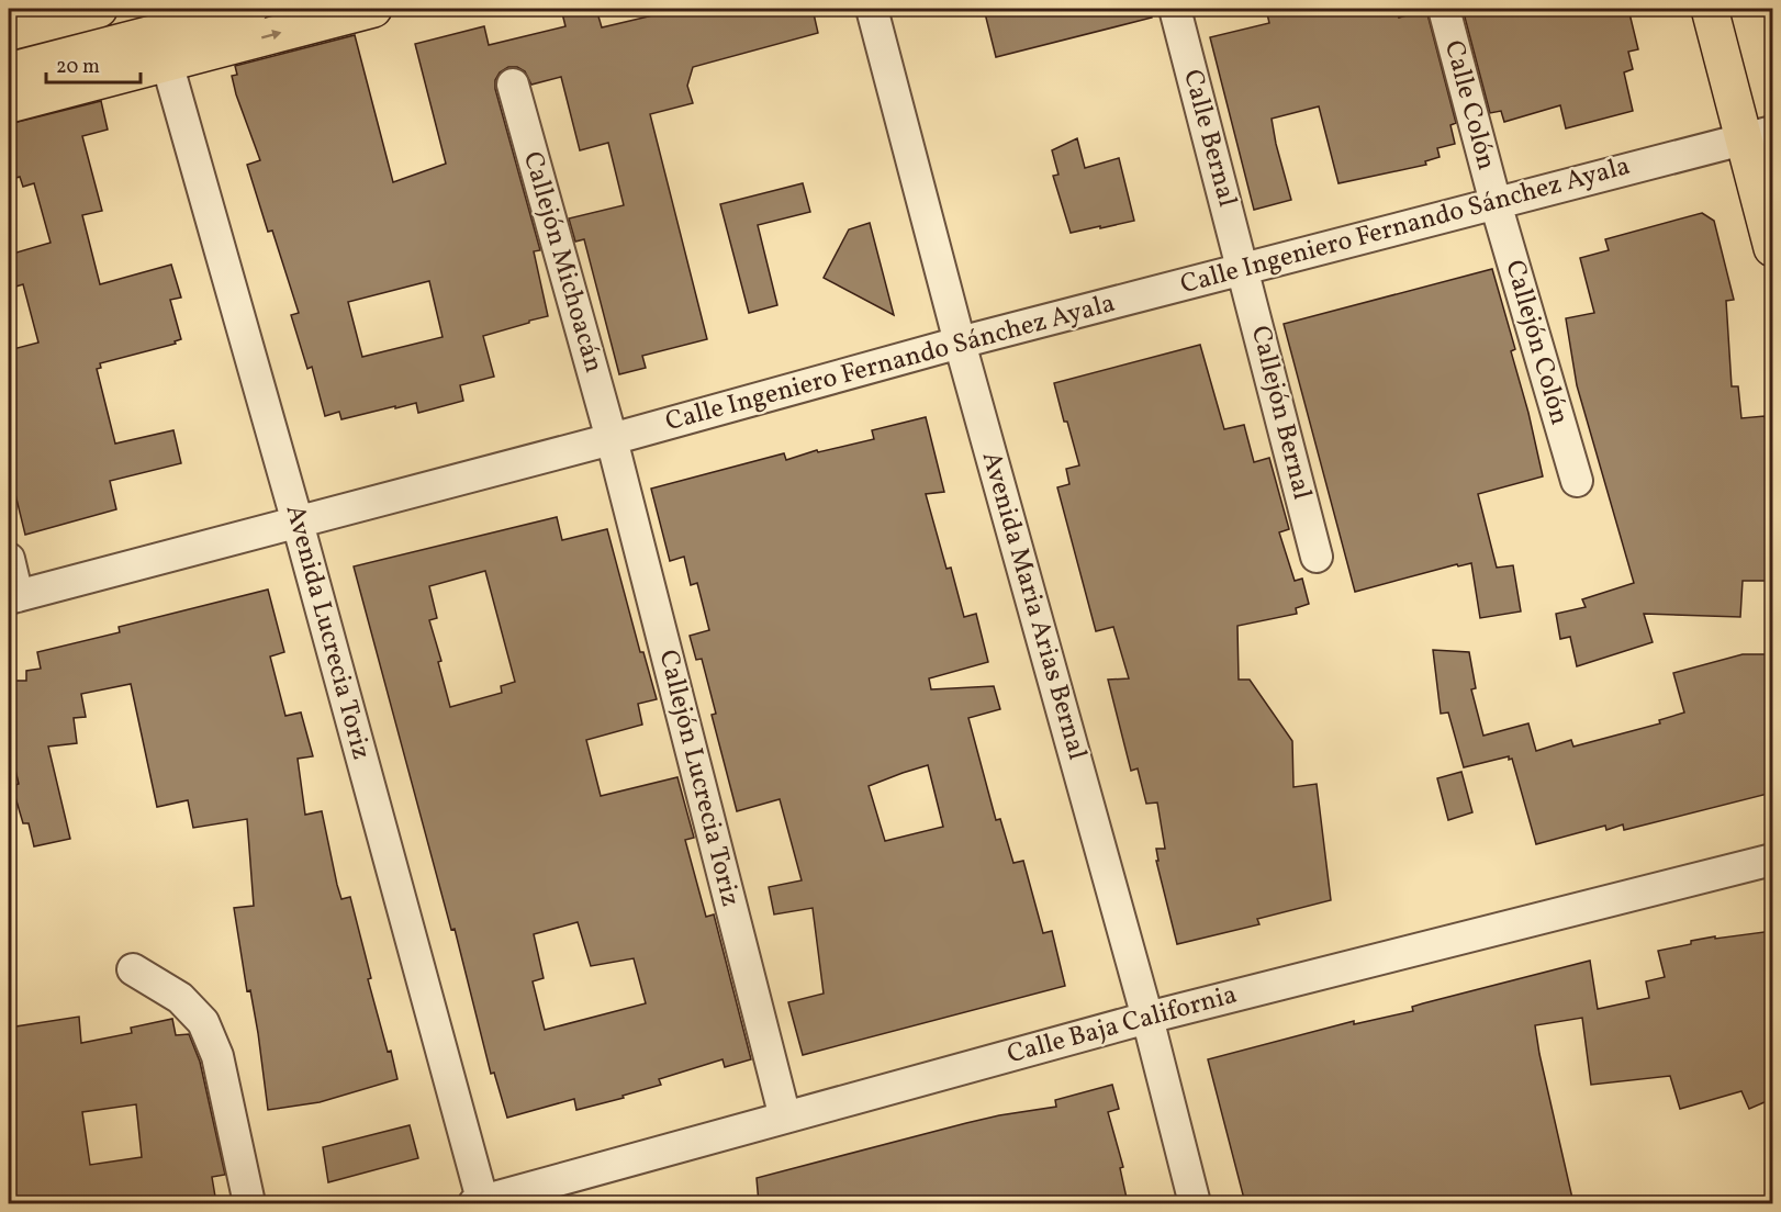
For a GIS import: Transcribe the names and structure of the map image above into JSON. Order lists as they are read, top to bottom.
{
  "streets": {
    "street": [
      "Calle Colón",
      "Calle Bernal",
      "Calle Ingeniero Fernando Sánchez Ayala",
      "Callejón Michoacán",
      "Callejón Colón",
      "Callejón Bernal",
      "Avenida Maria Arias Bernal",
      "Avenida Lucrecia Toriz",
      "Callejón Lucrecia Toriz",
      "Calle Baja California"
    ]
  },
  "crossings": [
    ["Calle Colón", "Calle Ingeniero Fernando Sánchez Ayala"],
    ["Calle Colón", "Callejón Colón"],
    ["Calle Bernal", "Calle Ingeniero Fernando Sánchez Ayala"],
    ["Calle Bernal", "Callejón Bernal"],
    ["Calle Ingeniero Fernando Sánchez Ayala", "Callejón Michoacán"],
    ["Calle Ingeniero Fernando Sánchez Ayala", "Callejón Colón"],
    ["Calle Ingeniero Fernando Sánchez Ayala", "Callejón Bernal"],
    ["Calle Ingeniero Fernando Sánchez Ayala", "Avenida Maria Arias Bernal"],
    ["Calle Ingeniero Fernando Sánchez Ayala", "Avenida Lucrecia Toriz"],
    ["Calle Ingeniero Fernando Sánchez Ayala", "Callejón Lucrecia Toriz"],
    ["Callejón Michoacán", "Callejón Lucrecia Toriz"],
    ["Avenida Maria Arias Bernal", "Calle Baja California"],
    ["Avenida Lucrecia Toriz", "Calle Baja California"],
    ["Callejón Lucrecia Toriz", "Calle Baja California"]
  ],
  "scale_bar": "20 m"
}
